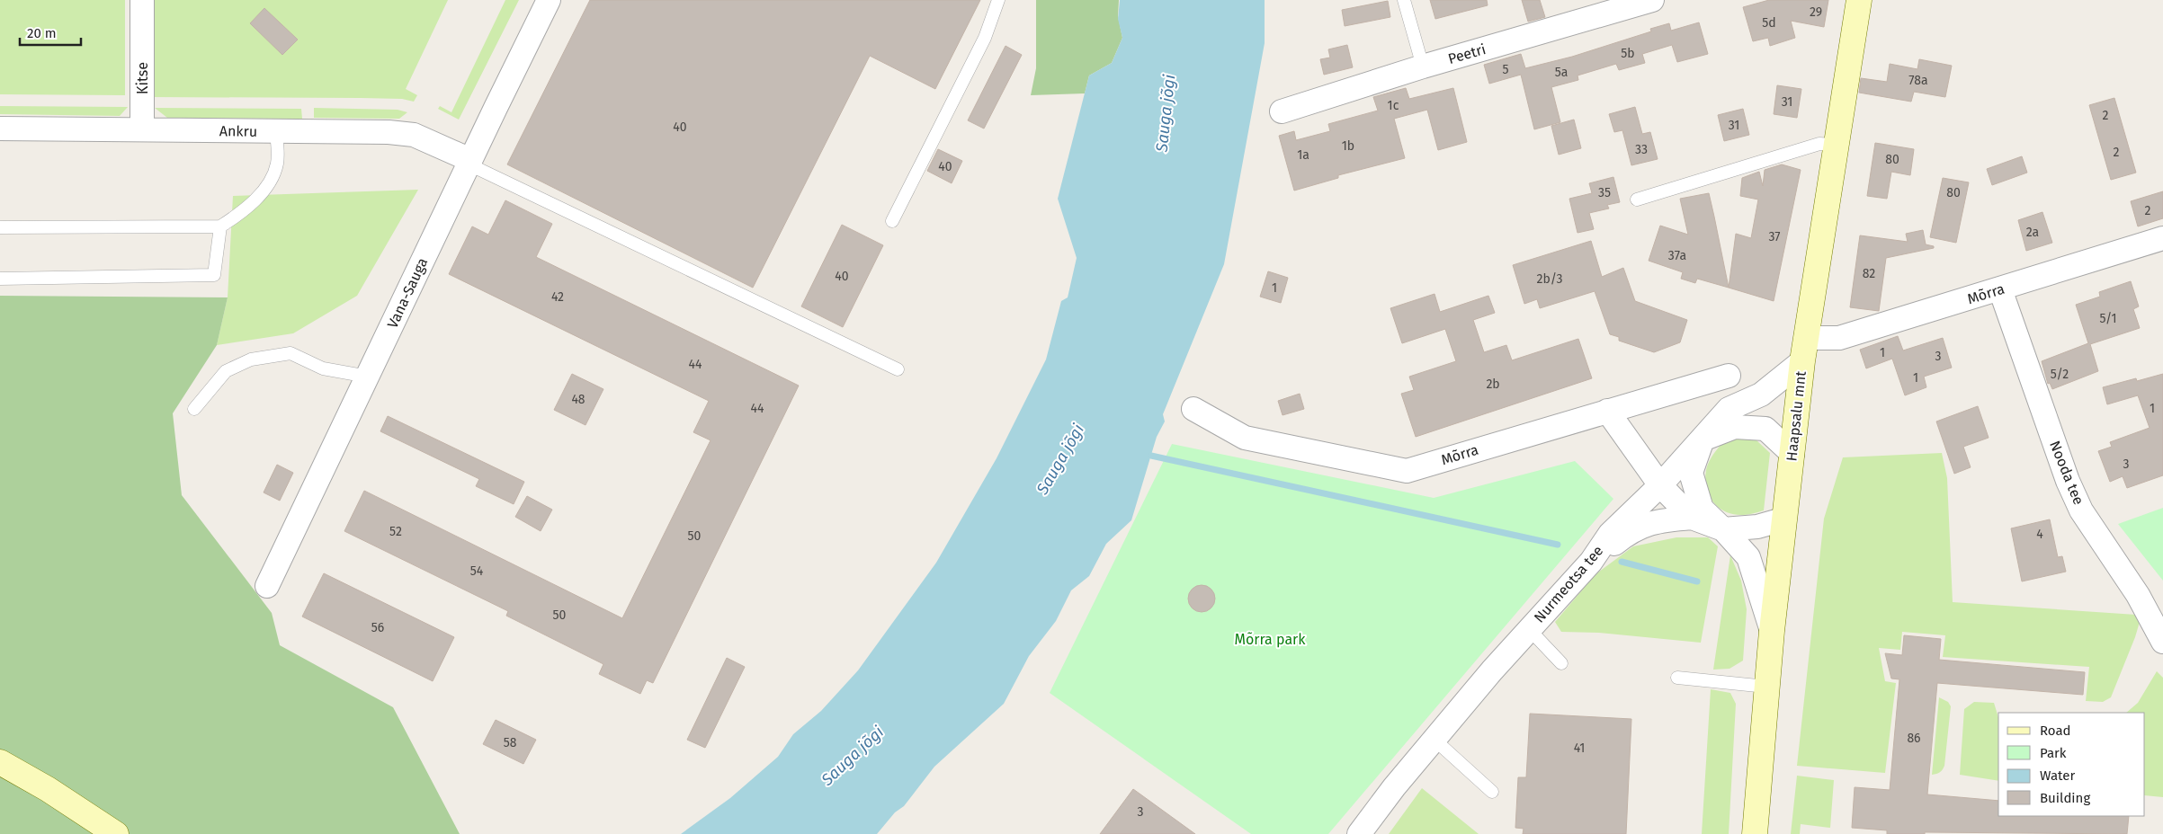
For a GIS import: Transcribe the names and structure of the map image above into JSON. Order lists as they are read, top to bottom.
{
  "streets": {
    "main road": ["Haapsalu mnt"],
    "street": [
      "Peetri",
      "Kitse",
      "Ankru",
      "Vana-Sauga",
      "Mõrra",
      "Nooda tee",
      "Nurmeotsa tee"
    ]
  },
  "crossings": [
    ["Kitse", "Ankru"],
    ["Ankru", "Vana-Sauga"],
    ["Mõrra", "Haapsalu mnt"],
    ["Mõrra", "Nooda tee"],
    ["Mõrra", "Nurmeotsa tee"],
    ["Haapsalu mnt", "Nurmeotsa tee"]
  ],
  "water": ["Sauga jõgi"],
  "parks": ["Mõrra park"],
  "house_numbers": [
    "29",
    "5d",
    "5b",
    "5",
    "5a",
    "78a",
    "31",
    "1c",
    "2",
    "31",
    "40",
    "1b",
    "33",
    "2",
    "1a",
    "80",
    "40",
    "35",
    "80",
    "2",
    "2a",
    "37",
    "37a",
    "82",
    "40",
    "2b/3",
    "1",
    "42",
    "5/1",
    "1",
    "3",
    "44",
    "5/2",
    "1",
    "2b",
    "48",
    "44",
    "1",
    "3",
    "52",
    "4",
    "50",
    "54",
    "50",
    "56",
    "86",
    "58",
    "41",
    "3"
  ],
  "legend": [
    "Road",
    "Park",
    "Water",
    "Building"
  ],
  "scale_bar": "20 m"
}
